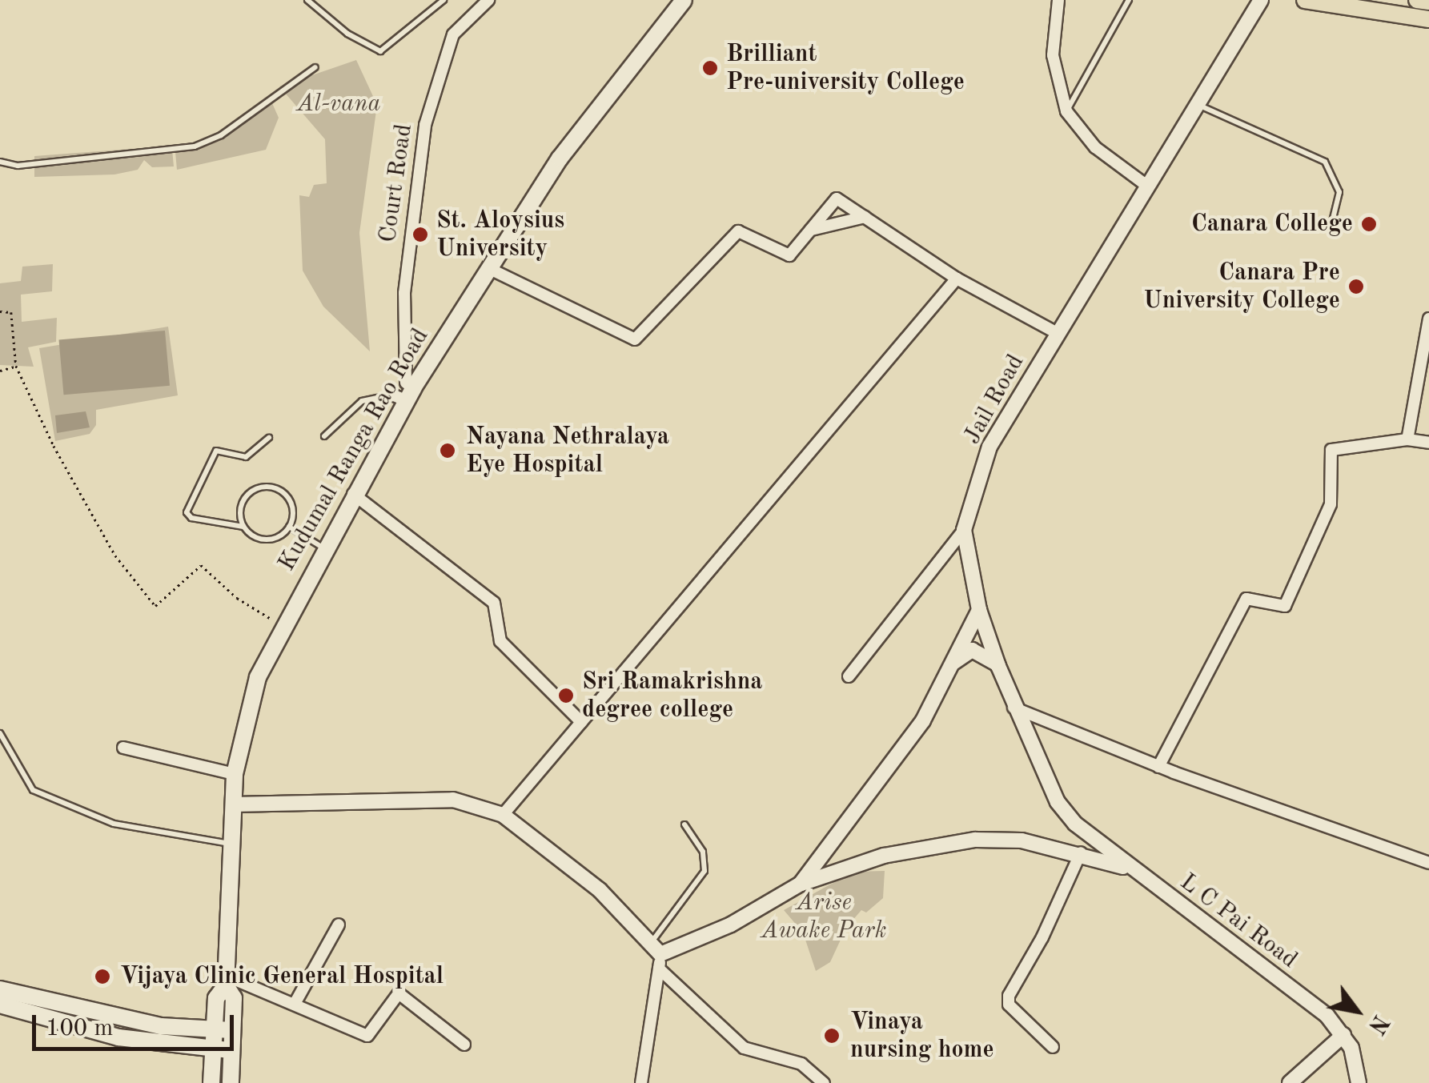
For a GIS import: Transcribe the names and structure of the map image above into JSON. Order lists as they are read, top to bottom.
{
  "streets": {
    "main road": ["Kudumal Ranga Rao Road"],
    "street": ["Court Road", "Jail Road", "L C Pai Road"]
  },
  "crossings": [
    ["Court Road", "Kudumal Ranga Rao Road"],
    ["Jail Road", "L C Pai Road"]
  ],
  "parks": ["Al-vana", "Arise Awake Park"],
  "places": [
    "Brilliant Pre-university College",
    "Canara College",
    "St. Aloysius University",
    "Canara Pre University College",
    "Nayana Nethralaya Eye Hospital",
    "Sri Ramakrishna degree college",
    "Vijaya Clinic General Hospital",
    "Vinaya nursing home"
  ],
  "scale_bar": "100 m",
  "north": "bottom right"
}
